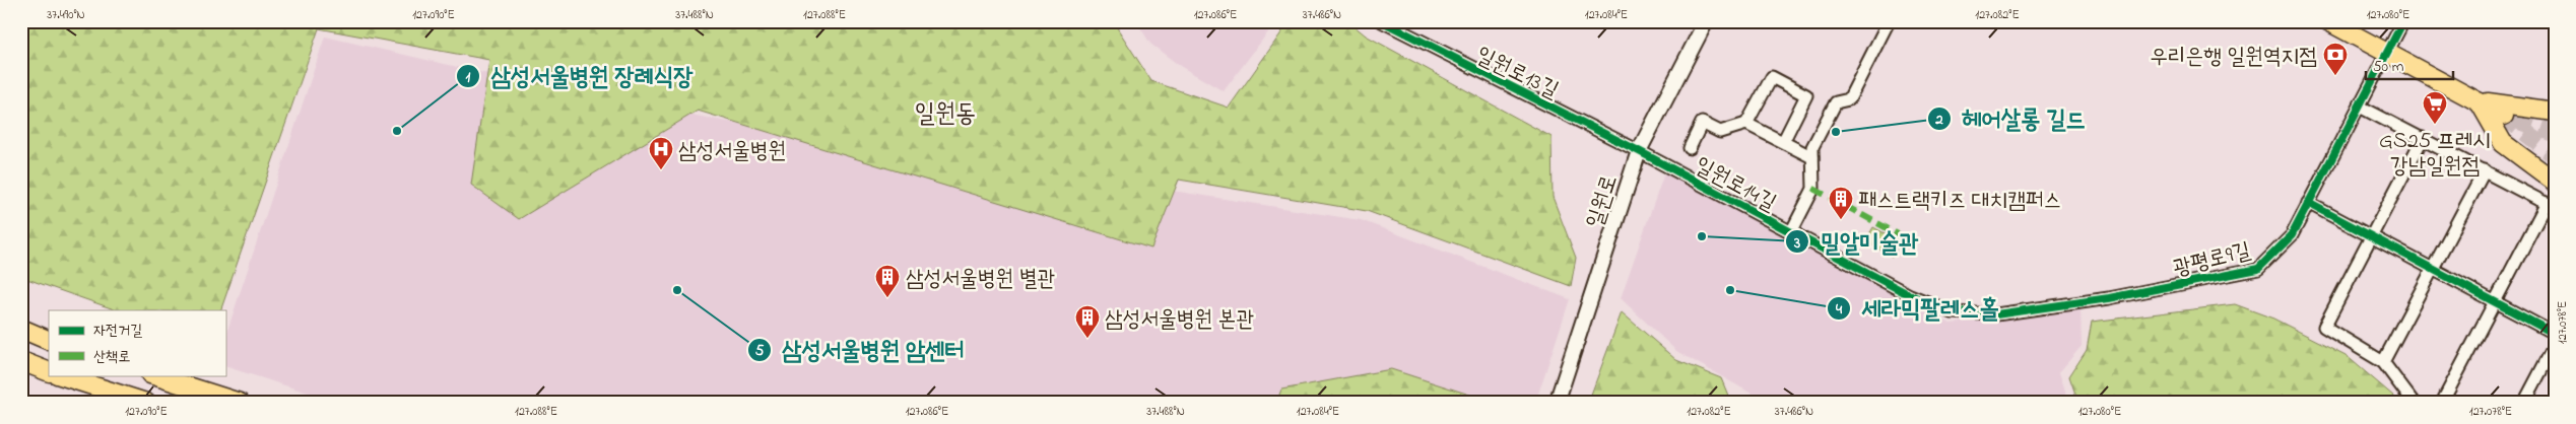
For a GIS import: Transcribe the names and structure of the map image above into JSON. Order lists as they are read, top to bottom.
{
  "streets": {
    "street": [
      "일원로13길",
      "일원로14길",
      "일원로",
      "광평로9길"
    ]
  },
  "crossings": [
    ["일원로13길", "일원로14길"],
    ["일원로13길", "일원로"],
    ["일원로14길", "일원로"],
    ["일원로14길", "광평로9길"]
  ],
  "districts": ["일원동"],
  "places": {
    "bank": ["우리은행 일원역지점"],
    "supermarket": ["GS25 프레시 강남일원점"],
    "other": [
      "삼성서울병원 장례식장",
      "헤어살롱 길드",
      "밀알미술관",
      "삼성서울병원 암센터",
      "세라믹팔레스홀"
    ],
    "hospital": ["삼성서울병원"],
    "building": ["패스트랙키즈 대치캠퍼스", "삼성서울병원 별관", "삼성서울병원 본관"]
  },
  "legend": ["자전거길", "산책로"],
  "scale_bar": "50 m",
  "coordinates": [
    "37.490°N",
    "127.090°E",
    "37.488°N",
    "127.088°E",
    "127.086°E",
    "37.486°N",
    "127.084°E",
    "127.082°E",
    "127.080°E",
    "127.078°E"
  ]
}
